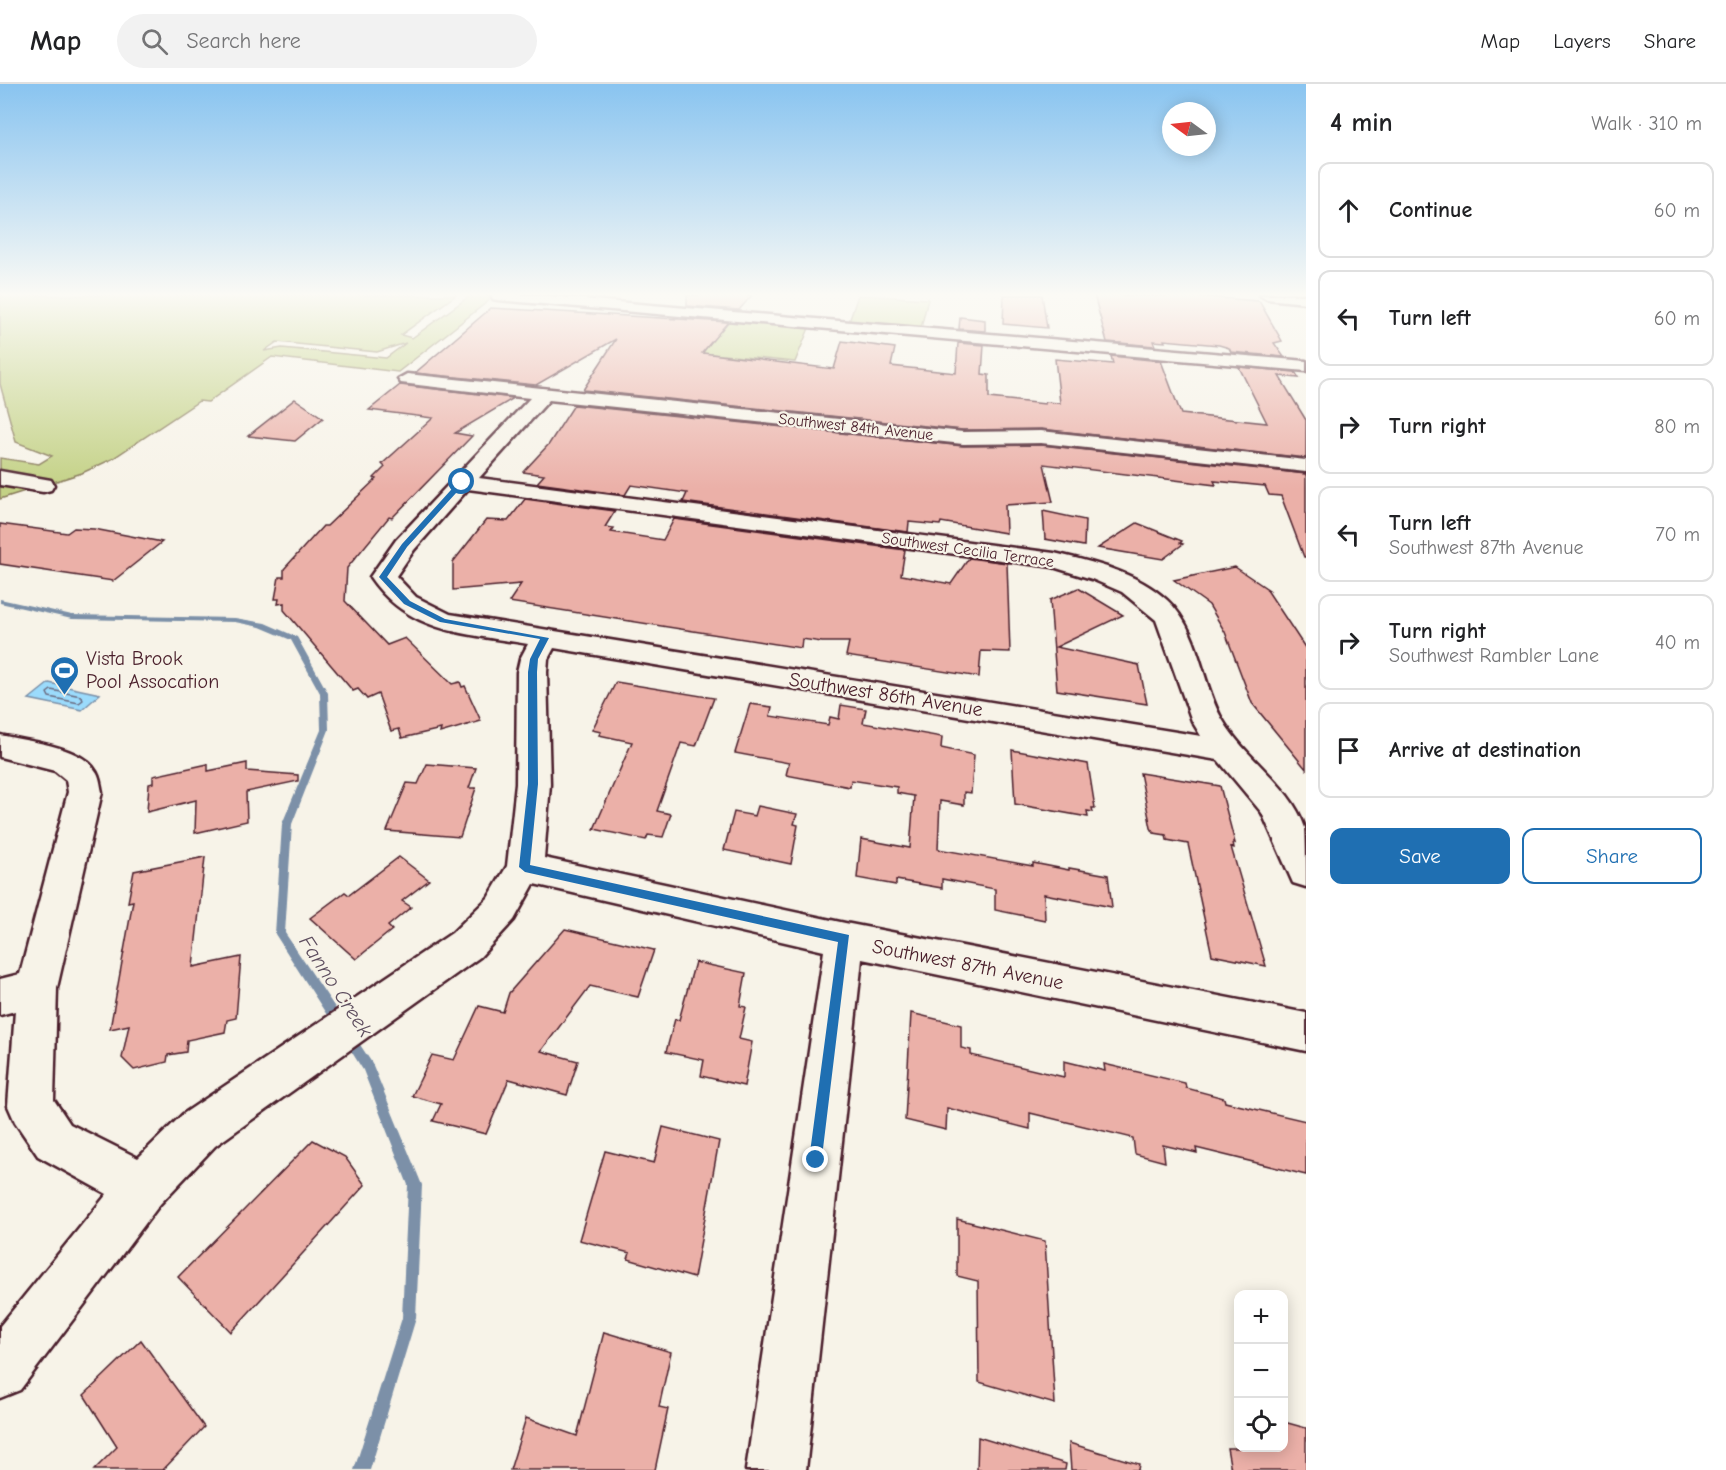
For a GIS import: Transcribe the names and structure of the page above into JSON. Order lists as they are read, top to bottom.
{
  "streets": {
    "street": [
      "Southwest 84th Avenue",
      "Southwest Cecilia Terrace",
      "Southwest 86th Avenue",
      "Southwest 87th Avenue"
    ]
  },
  "crossings": [
    ["Southwest Cecilia Terrace", "Southwest 86th Avenue"]
  ],
  "water": ["Fanno Creek"],
  "places": {
    "sports": ["Vista Brook Pool Assocation"]
  },
  "north": "left",
  "page": {
    "header": "Map",
    "search": "Search here",
    "nav": ["Map", "Layers", "Share"],
    "heading": ["4 min", "Walk · 310 m"],
    "list": [
      ["Continue", "60 m"],
      ["Turn left", "60 m"],
      ["Turn right", "80 m"],
      ["Turn left", "Southwest 87th Avenue", "70 m"],
      ["Turn right", "Southwest Rambler Lane", "40 m"],
      "Arrive at destination"
    ],
    "buttons": ["Save", "Share"],
    "map_buttons": ["+", "−"]
  }
}
